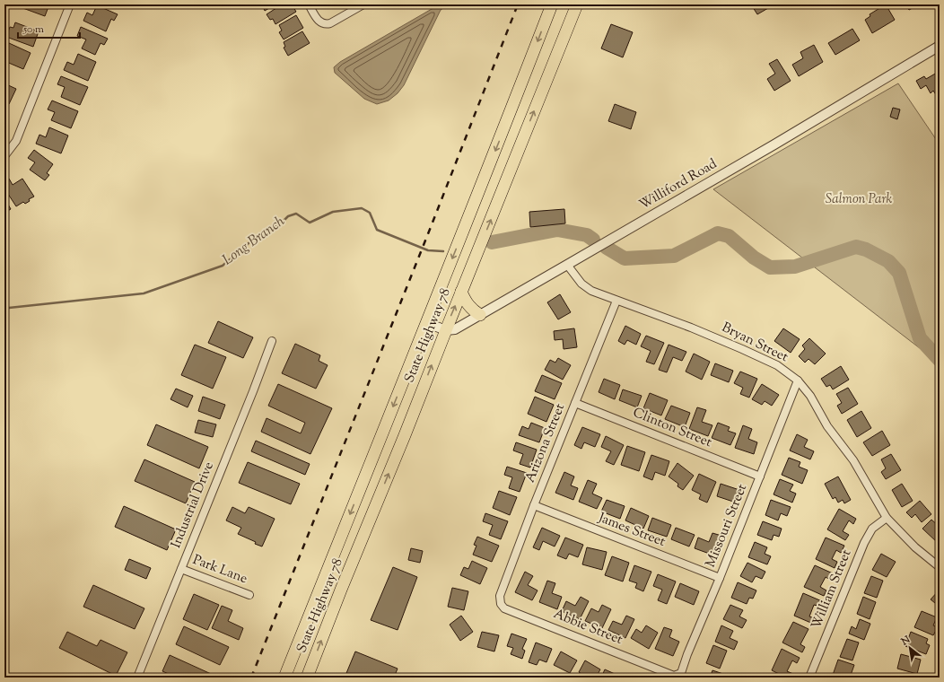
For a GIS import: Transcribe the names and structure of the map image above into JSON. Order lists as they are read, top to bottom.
{
  "streets": {
    "main road": ["State Highway 78"],
    "street": [
      "Williford Road",
      "Bryan Street",
      "Clinton Street",
      "Arizona Street",
      "Industrial Drive",
      "Missouri Street",
      "James Street",
      "Park Lane",
      "William Street",
      "Abbie Street"
    ]
  },
  "crossings": [
    ["Williford Road", "State Highway 78"],
    ["Williford Road", "Bryan Street"],
    ["Bryan Street", "Arizona Street"],
    ["Bryan Street", "Missouri Street"],
    ["Bryan Street", "William Street"],
    ["Clinton Street", "Arizona Street"],
    ["Clinton Street", "Missouri Street"],
    ["Arizona Street", "James Street"],
    ["Arizona Street", "Abbie Street"],
    ["Industrial Drive", "Park Lane"],
    ["Missouri Street", "James Street"],
    ["Missouri Street", "Abbie Street"]
  ],
  "water": ["Long Branch"],
  "parks": ["Salmon Park"],
  "scale_bar": "50 m",
  "north": "top left"
}
